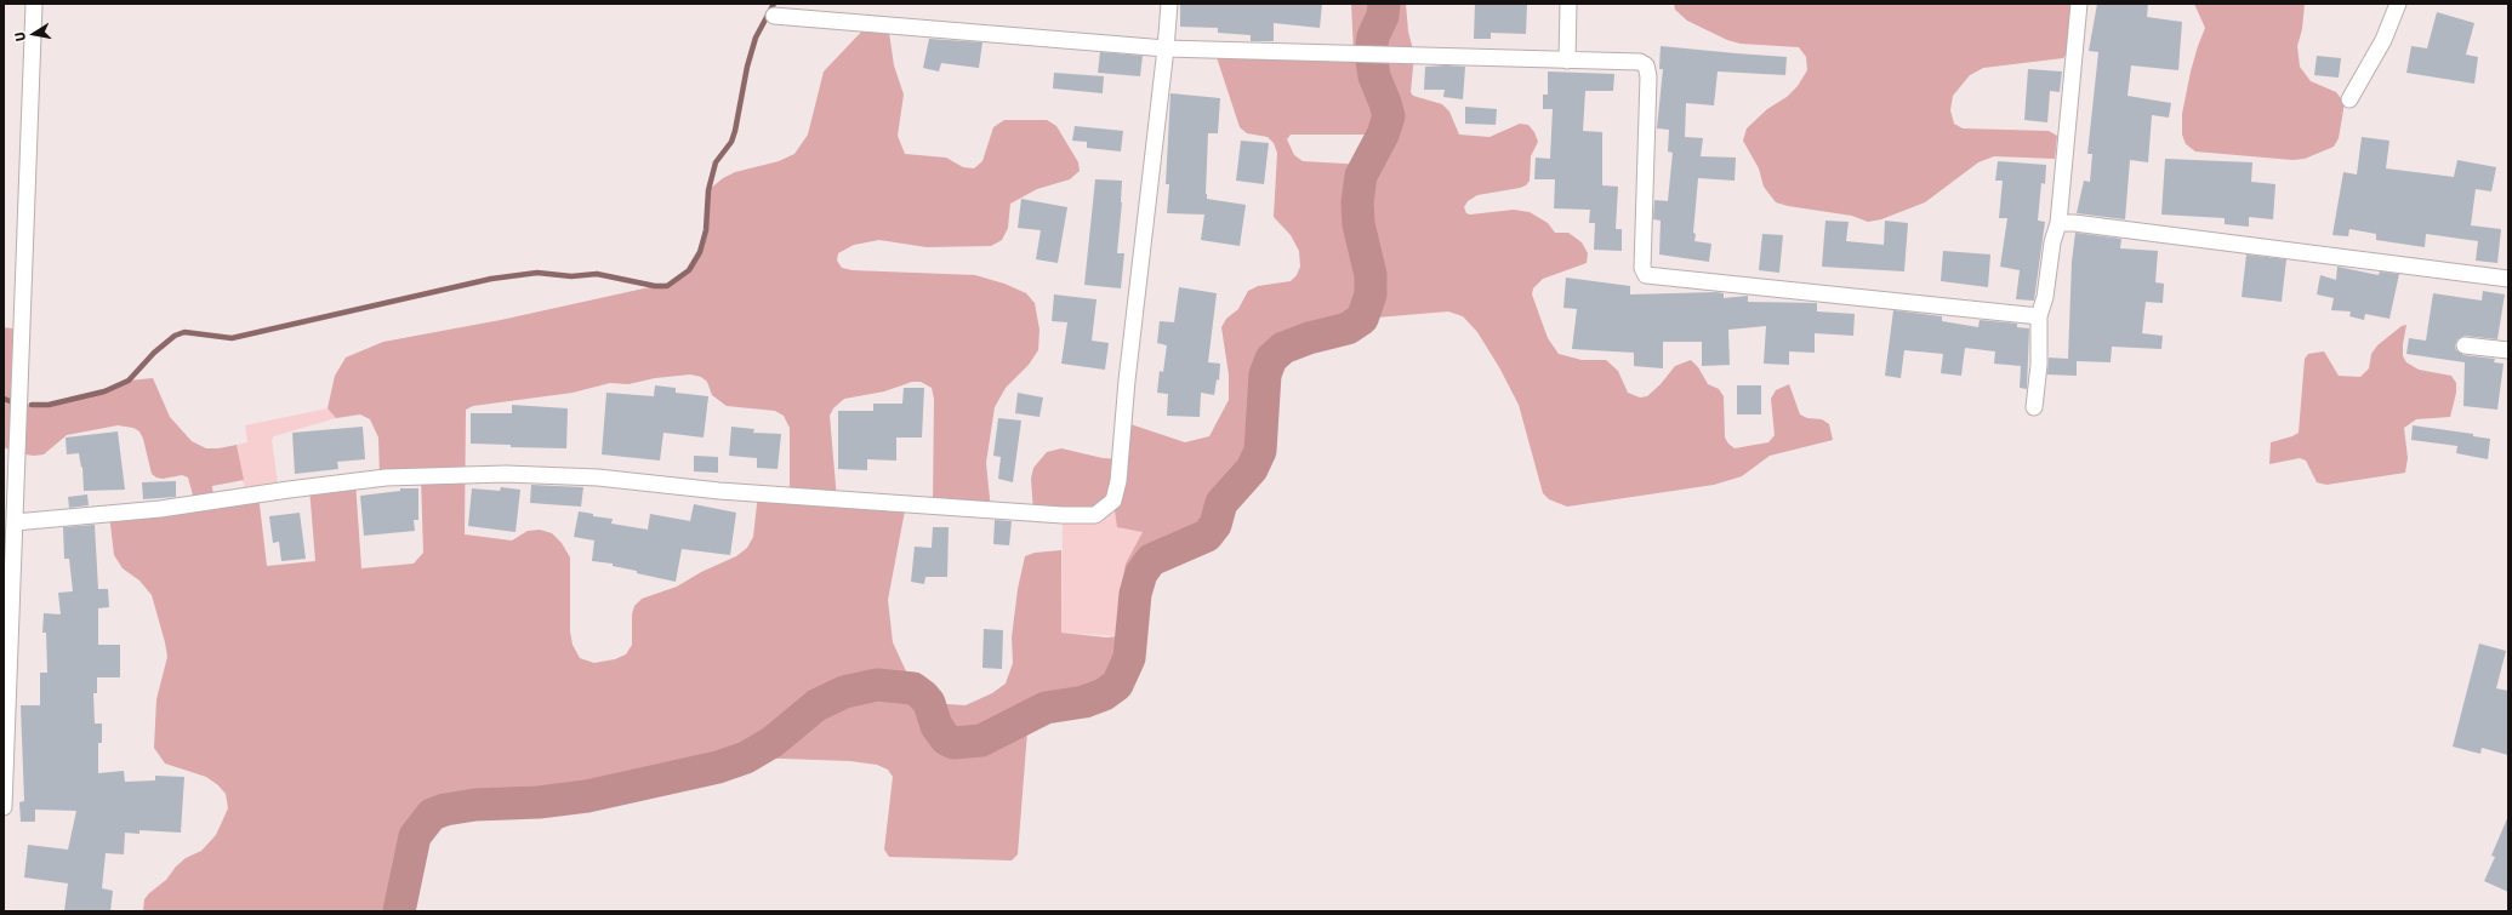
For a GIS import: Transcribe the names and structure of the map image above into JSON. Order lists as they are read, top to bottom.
{
  "north": "left"
}
